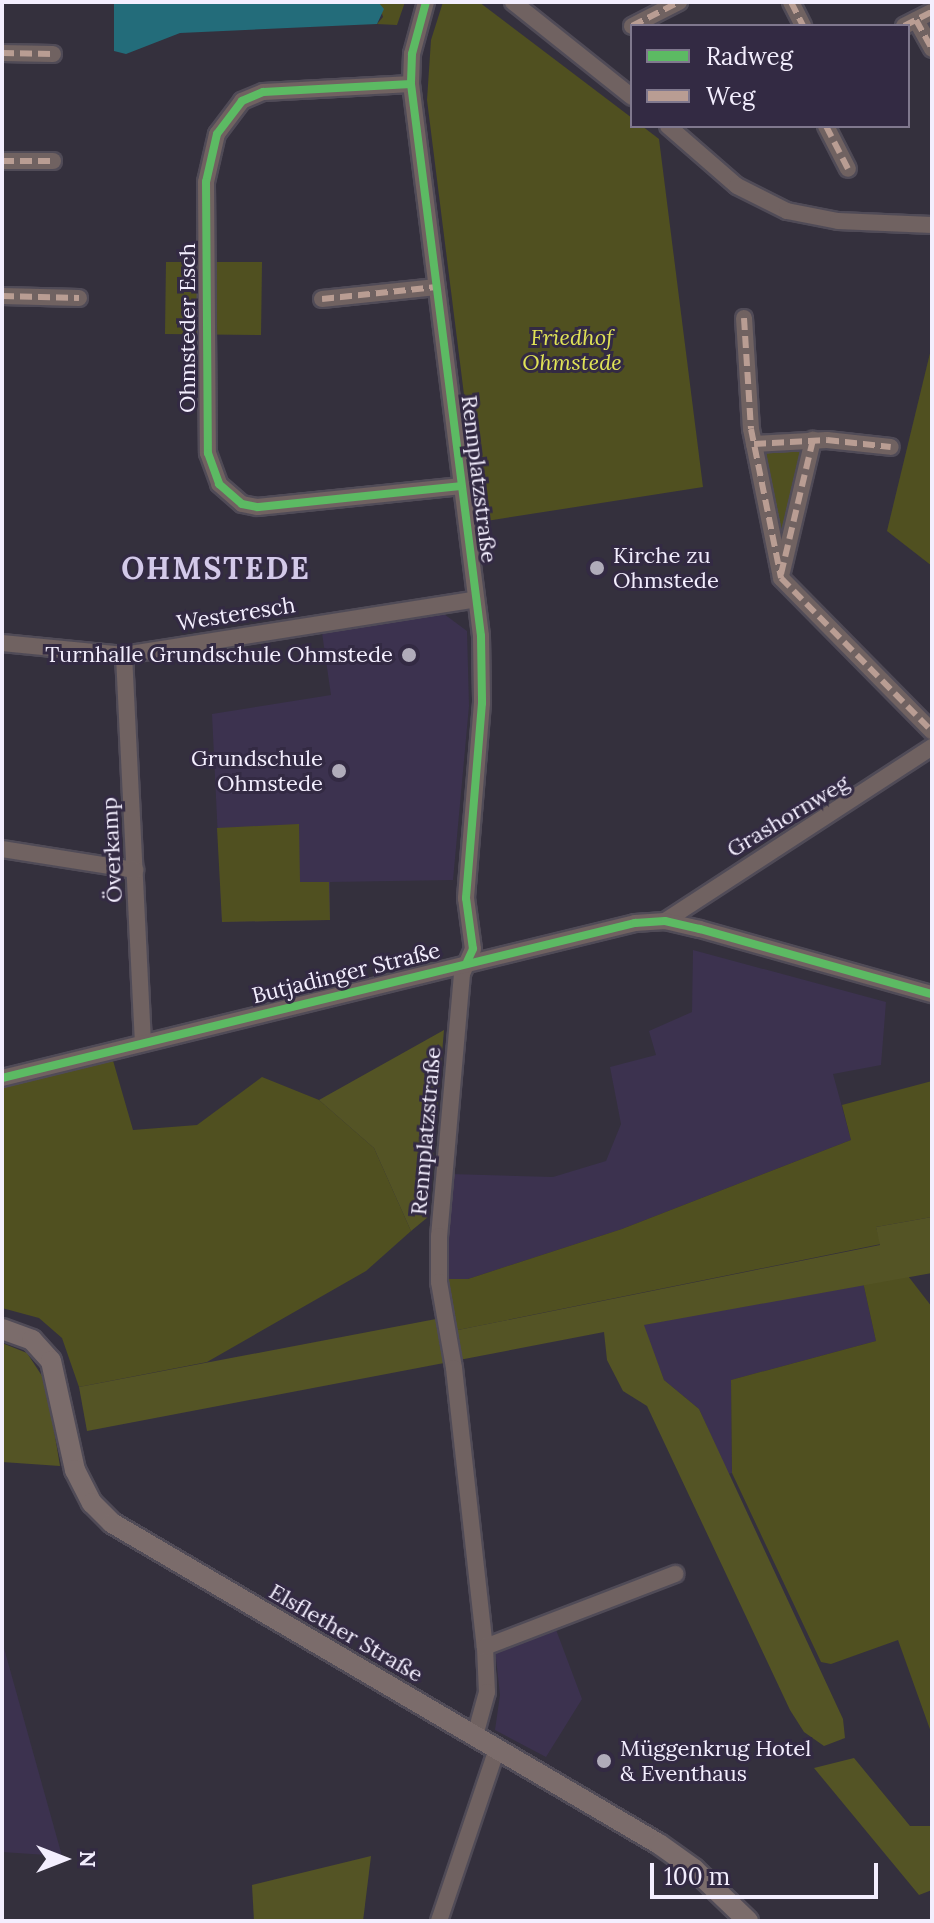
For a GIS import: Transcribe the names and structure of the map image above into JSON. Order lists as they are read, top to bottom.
{
  "streets": {
    "main road": ["Elsflether Straße"],
    "street": [
      "Ohmsteder Esch",
      "Rennplatzstraße",
      "Westeresch",
      "Grashornweg",
      "Överkamp",
      "Butjadinger Straße"
    ]
  },
  "crossings": [
    ["Ohmsteder Esch", "Rennplatzstraße"],
    ["Rennplatzstraße", "Westeresch"],
    ["Rennplatzstraße", "Butjadinger Straße"],
    ["Rennplatzstraße", "Elsflether Straße"],
    ["Westeresch", "Överkamp"],
    ["Grashornweg", "Butjadinger Straße"],
    ["Överkamp", "Butjadinger Straße"]
  ],
  "districts": ["OHMSTEDE"],
  "parks": ["Friedhof Ohmstede"],
  "places": [
    "Kirche zu Ohmstede",
    "Turnhalle Grundschule Ohmstede",
    "Grundschule Ohmstede",
    "Müggenkrug Hotel & Eventhaus"
  ],
  "legend": ["Radweg", "Weg"],
  "scale_bar": "100 m",
  "north": "right"
}
